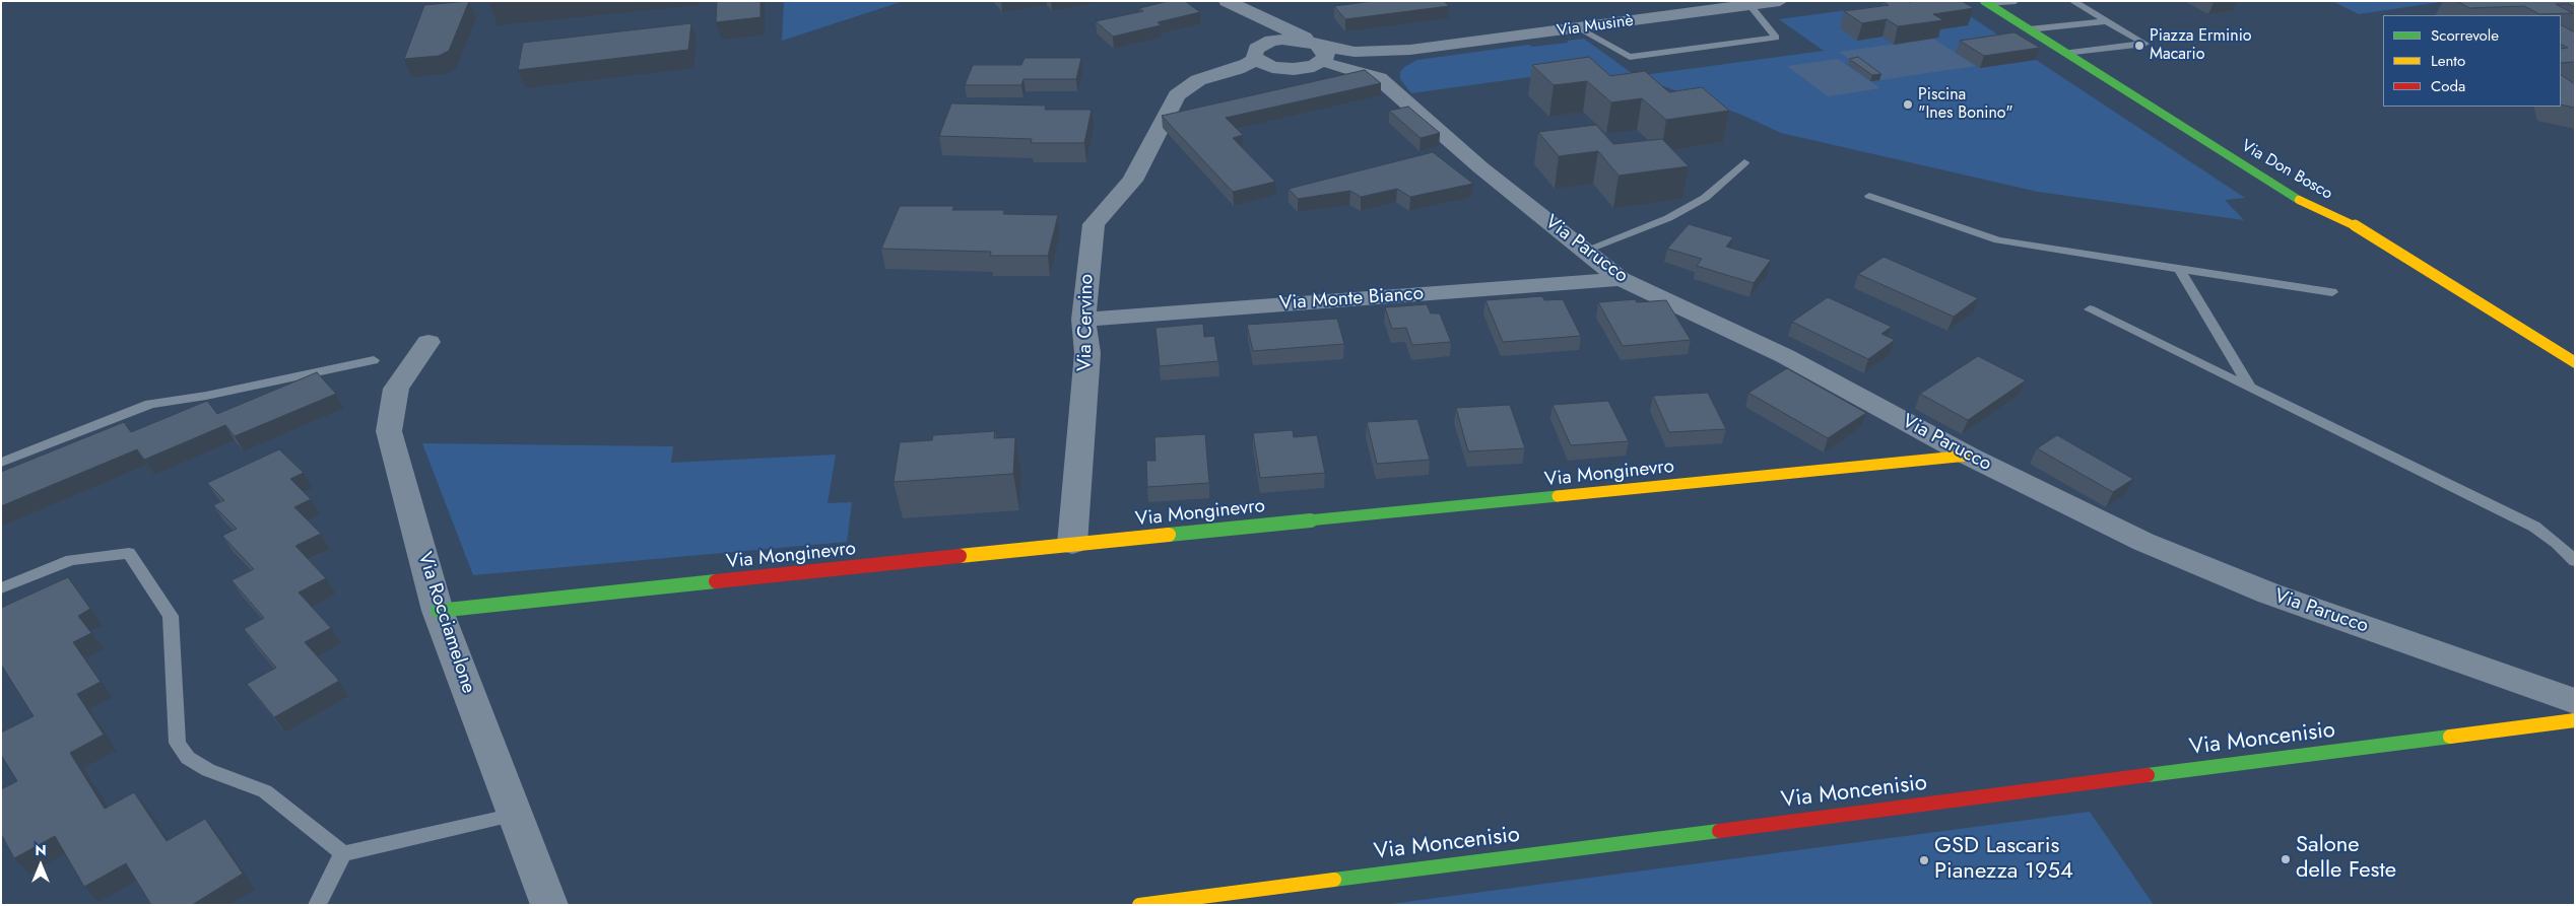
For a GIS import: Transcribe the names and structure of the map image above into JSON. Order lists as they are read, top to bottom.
{
  "streets": {
    "street": [
      "Via Musinè",
      "Via Don Bosco",
      "Via Parucco",
      "Via Monte Bianco",
      "Via Cervino",
      "Via Monginevro",
      "Via Rocciamelone",
      "Via Moncenisio"
    ]
  },
  "crossings": [
    ["Via Parucco", "Via Monte Bianco"],
    ["Via Parucco", "Via Monginevro"],
    ["Via Monte Bianco", "Via Cervino"],
    ["Via Cervino", "Via Monginevro"],
    ["Via Monginevro", "Via Rocciamelone"]
  ],
  "places": [
    "Piazza Erminio Macario",
    "Piscina \"Ines Bonino\"",
    "Salone delle Feste",
    "GSD Lascaris Pianezza 1954"
  ],
  "legend": ["Scorrevole", "Lento", "Coda"],
  "north": "top"
}
